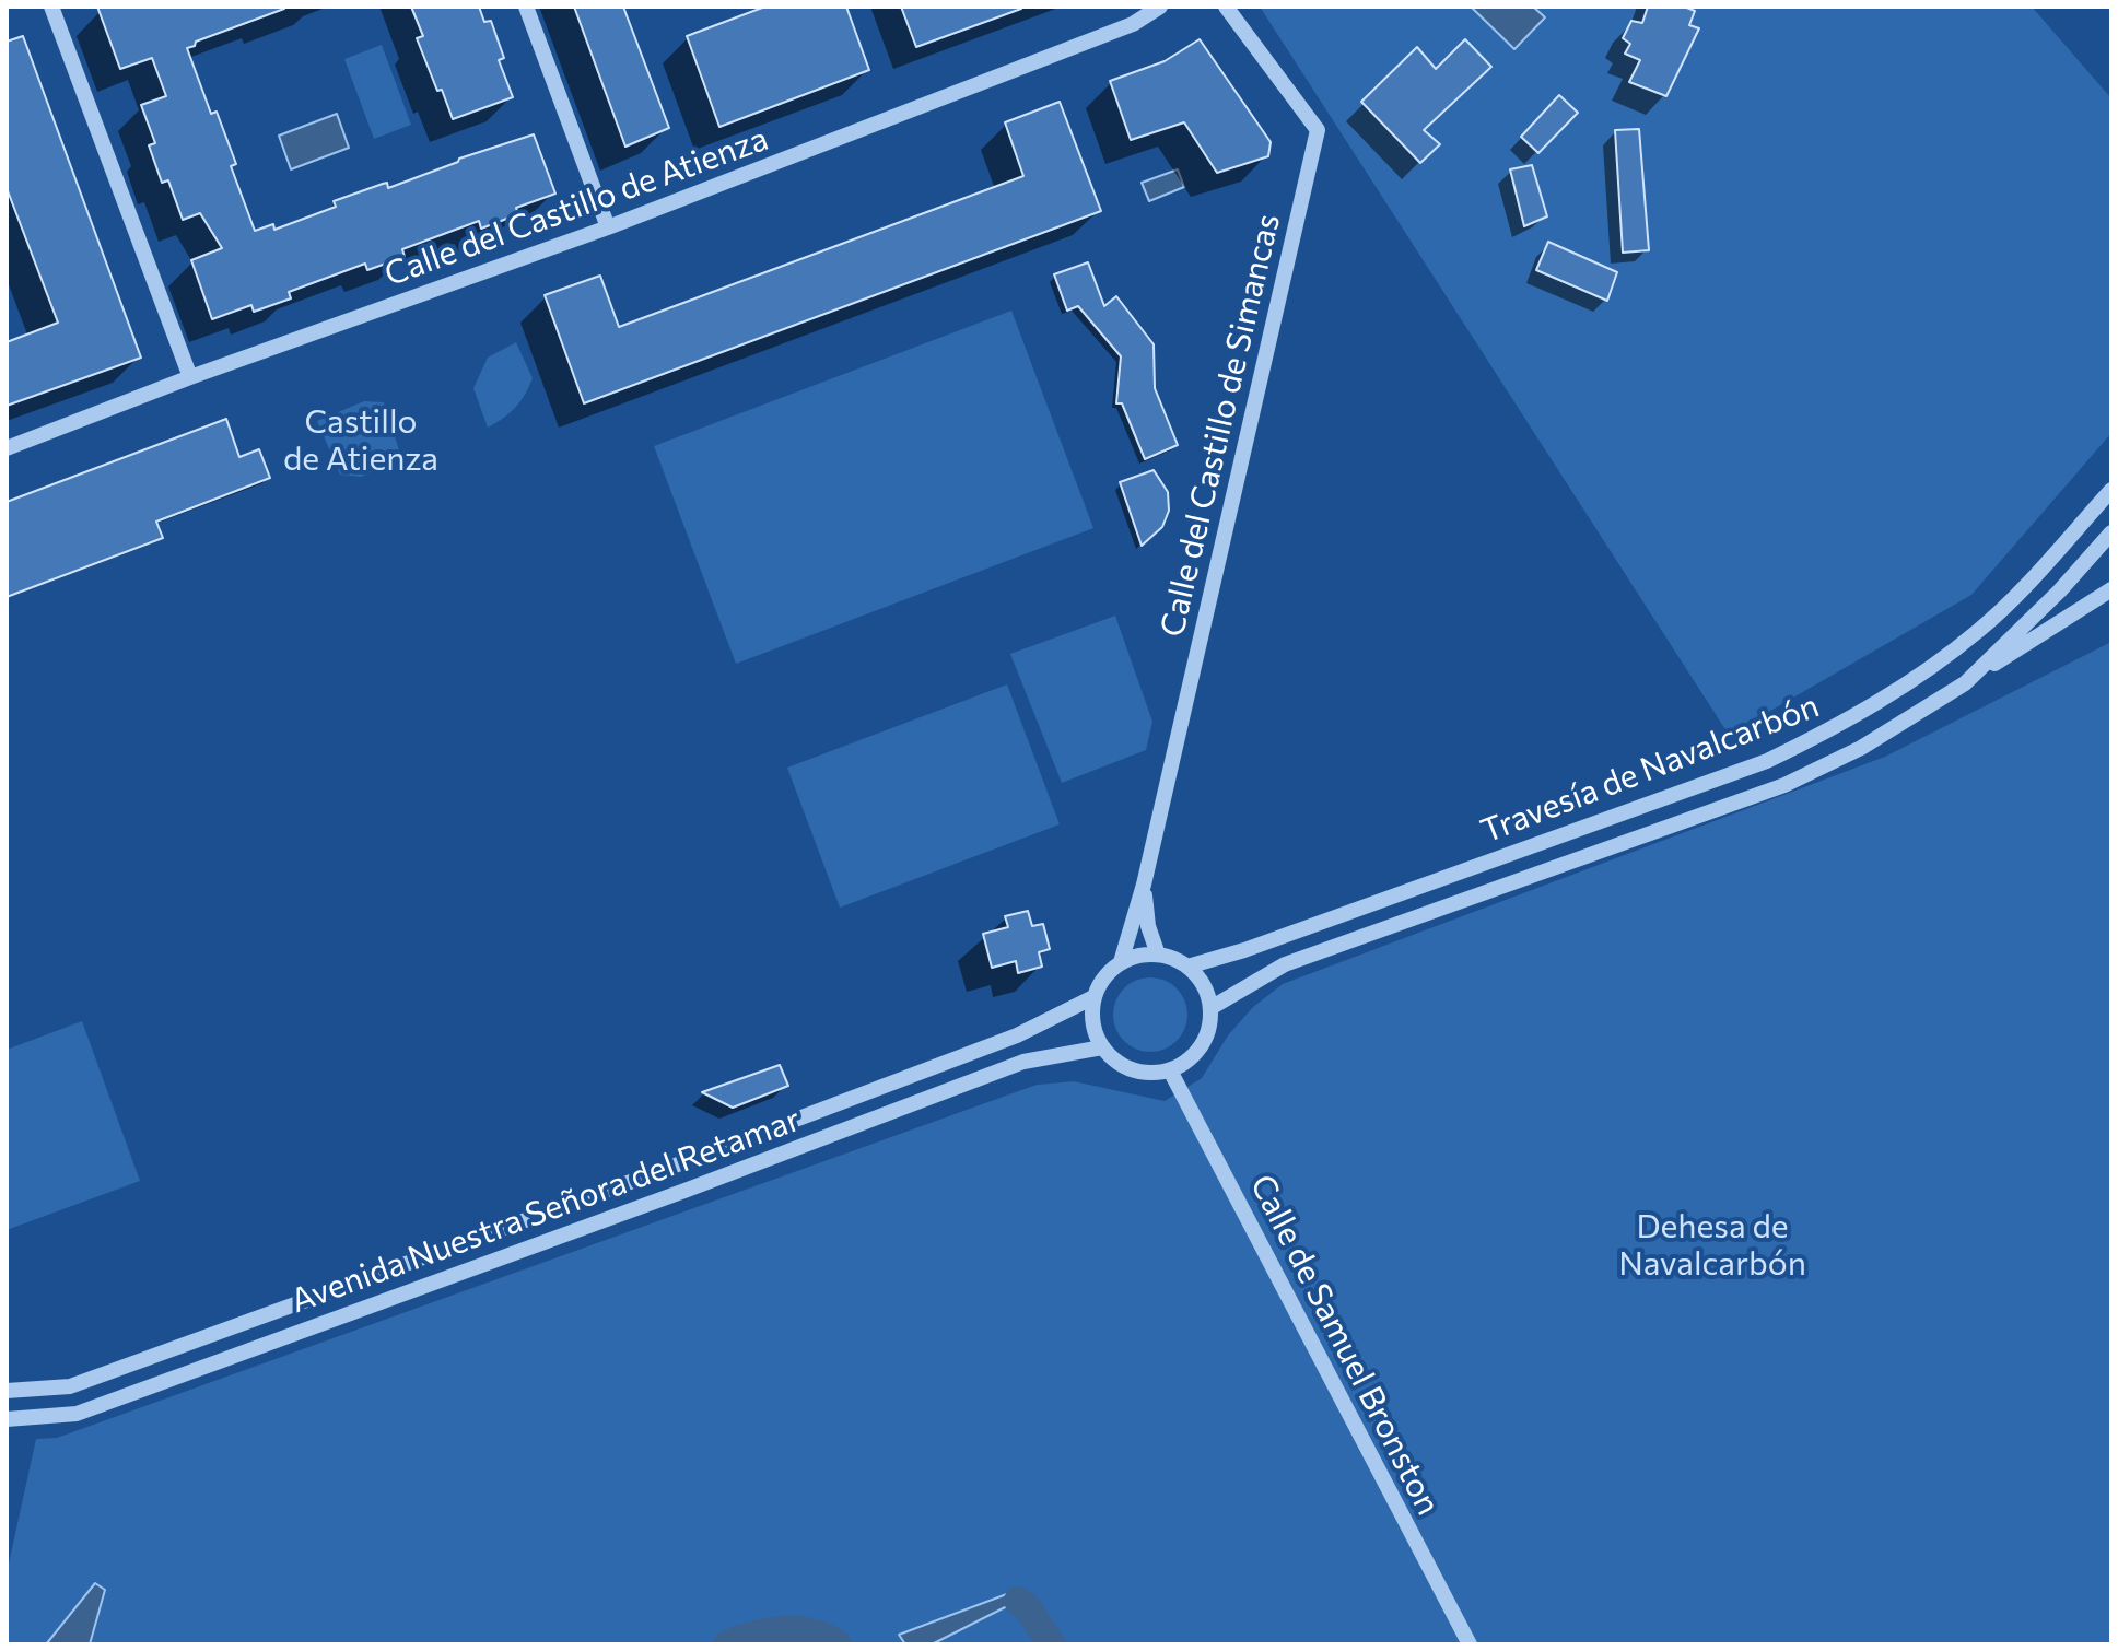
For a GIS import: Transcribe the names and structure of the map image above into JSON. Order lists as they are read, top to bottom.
{
  "streets": {
    "street": [
      "Calle del Castillo de Atienza",
      "Calle del Castillo de Simancas",
      "Travesía de Navalcarbón",
      "Avenida Nuestra Señora del Retamar",
      "Calle de Samuel Bronston"
    ]
  },
  "crossings": [
    ["Calle del Castillo de Simancas", "Travesía de Navalcarbón"],
    ["Calle del Castillo de Simancas", "Avenida Nuestra Señora del Retamar"],
    ["Calle del Castillo de Simancas", "Calle de Samuel Bronston"],
    ["Travesía de Navalcarbón", "Avenida Nuestra Señora del Retamar"],
    ["Travesía de Navalcarbón", "Calle de Samuel Bronston"],
    ["Avenida Nuestra Señora del Retamar", "Calle de Samuel Bronston"]
  ],
  "parks": ["Castillo de Atienza", "Dehesa de Navalcarbón"]
}
